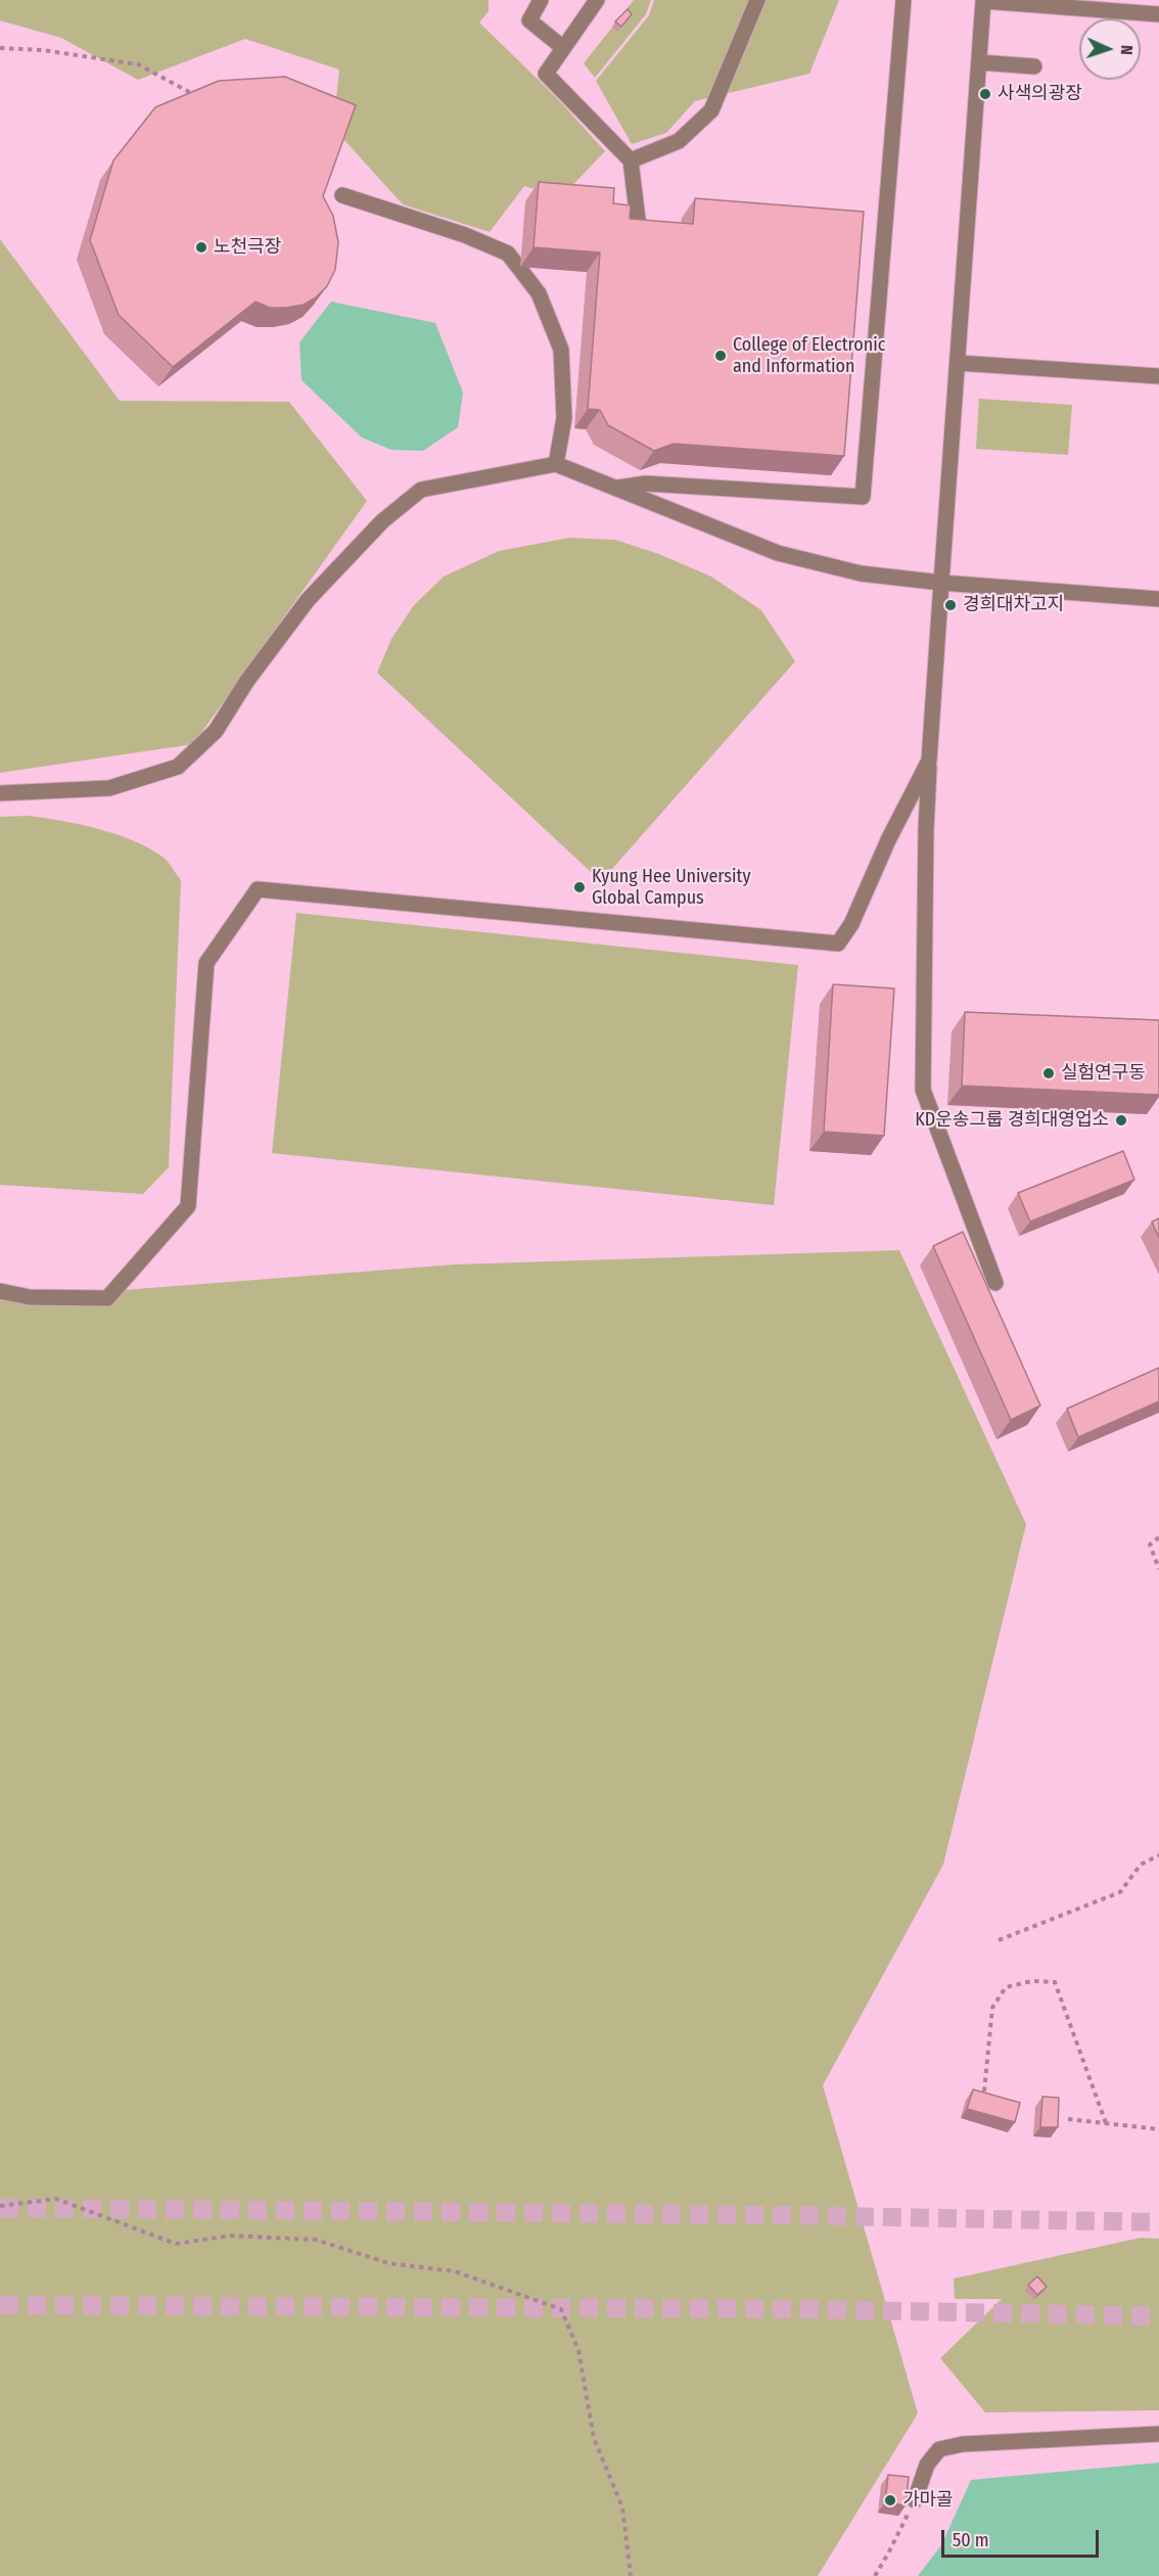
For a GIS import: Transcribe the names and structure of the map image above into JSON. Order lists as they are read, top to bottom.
{
  "places": [
    "사색의광장",
    "노천극장",
    "College of Electronic and Information",
    "경희대차고지",
    "Kyung Hee University Global Campus",
    "실험연구동",
    "KD운송그룹 경희대영업소",
    "가마골"
  ],
  "scale_bar": "50 m",
  "north": "right"
}
